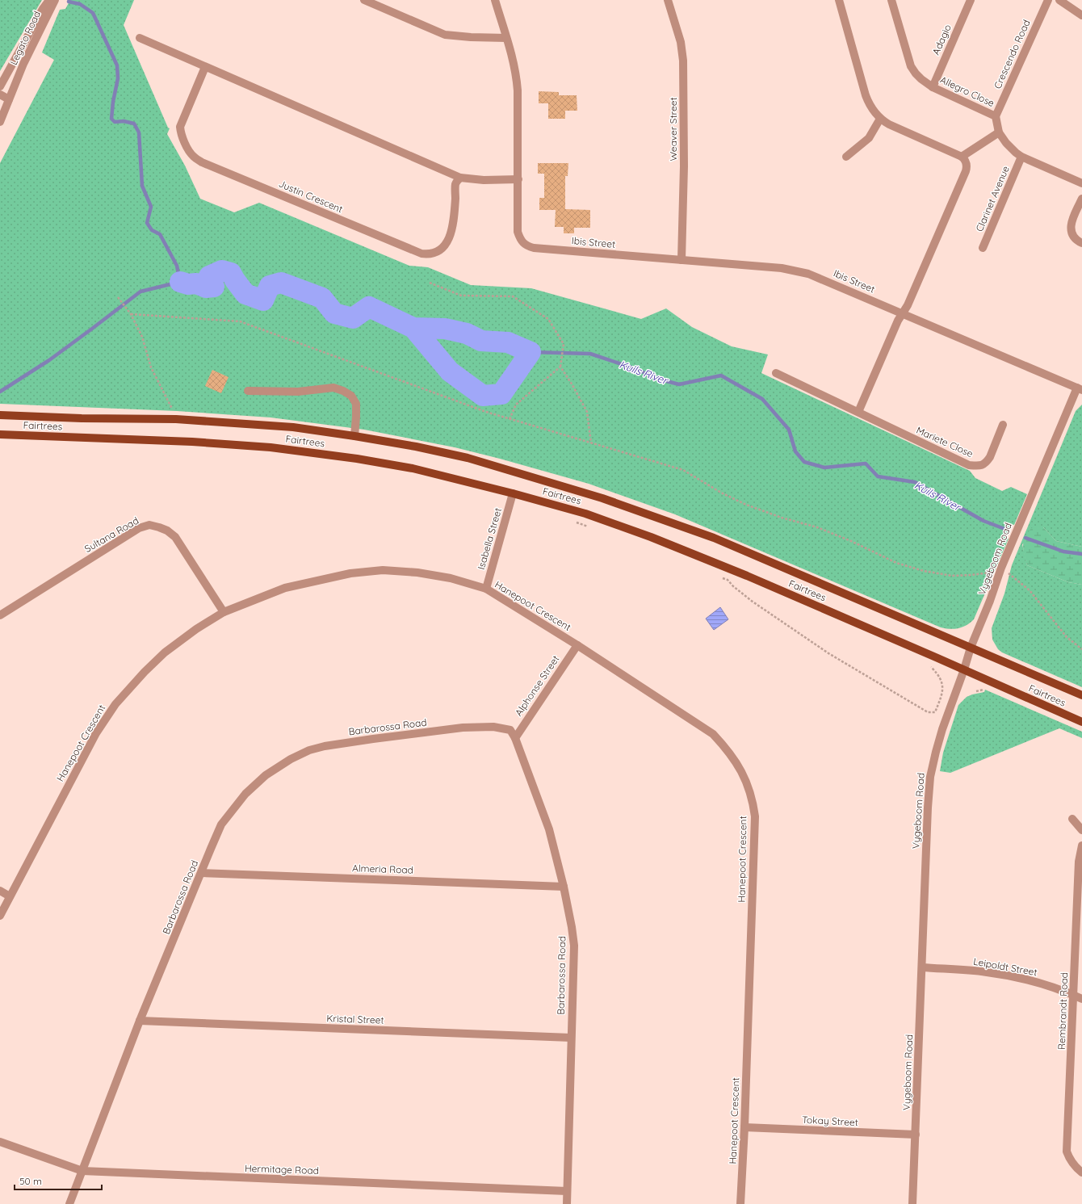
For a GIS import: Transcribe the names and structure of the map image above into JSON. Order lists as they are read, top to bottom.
{
  "streets": {
    "main road": ["Fairtrees"],
    "street": [
      "Legato Road",
      "Adagio",
      "Crescendo Road",
      "Allegro Close",
      "Weaver Street",
      "Justin Crescent",
      "Clarinet Avenue",
      "Ibis Street",
      "Mariete Close",
      "Sultana Road",
      "Isabella Street",
      "Vygeboom Road",
      "Hanepoot Crescent",
      "Alphonse Street",
      "Barbarossa Road",
      "Almeria Road",
      "Leipoldt Street",
      "Rembrandt Road",
      "Kristal Street",
      "Tokay Street",
      "Hermitage Road"
    ]
  },
  "crossings": [
    ["Adagio", "Allegro Close"],
    ["Crescendo Road", "Allegro Close"],
    ["Allegro Close", "Clarinet Avenue"],
    ["Weaver Street", "Ibis Street"],
    ["Ibis Street", "Vygeboom Road"],
    ["Fairtrees", "Isabella Street"],
    ["Fairtrees", "Vygeboom Road"],
    ["Sultana Road", "Hanepoot Crescent"],
    ["Isabella Street", "Hanepoot Crescent"],
    ["Vygeboom Road", "Leipoldt Street"],
    ["Vygeboom Road", "Tokay Street"],
    ["Hanepoot Crescent", "Alphonse Street"],
    ["Hanepoot Crescent", "Tokay Street"],
    ["Alphonse Street", "Barbarossa Road"],
    ["Barbarossa Road", "Almeria Road"],
    ["Barbarossa Road", "Kristal Street"],
    ["Barbarossa Road", "Hermitage Road"],
    ["Leipoldt Street", "Rembrandt Road"]
  ],
  "water": ["Kuils River"],
  "scale_bar": "50 m"
}
